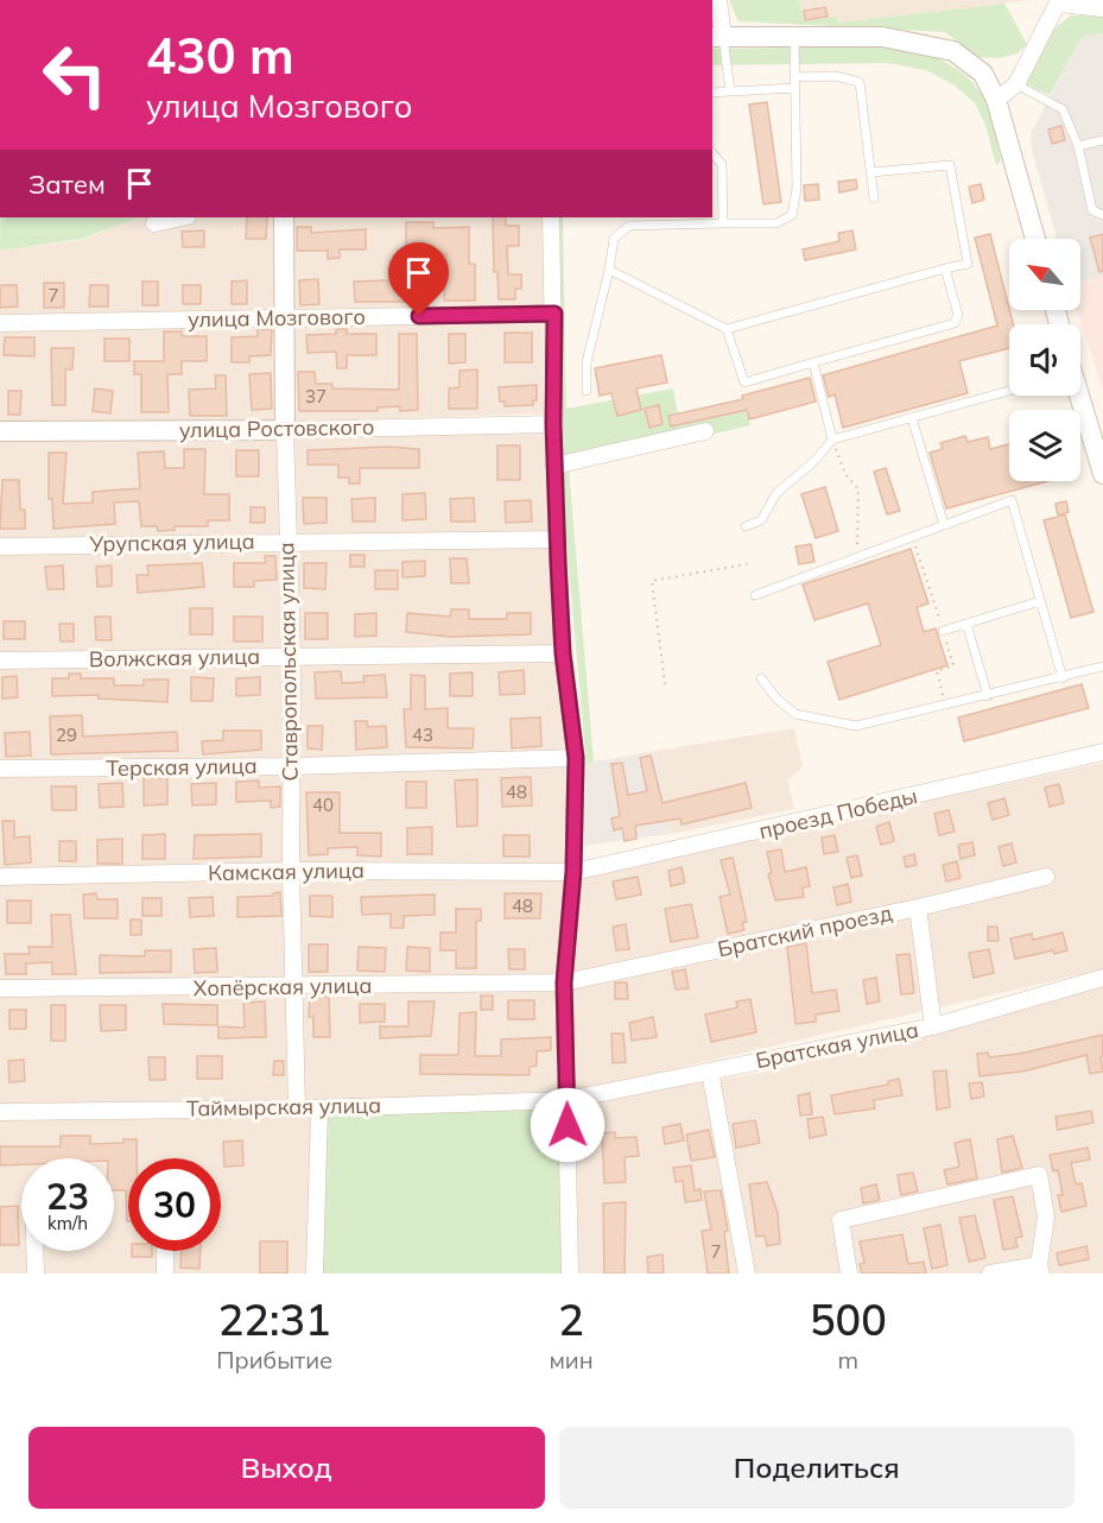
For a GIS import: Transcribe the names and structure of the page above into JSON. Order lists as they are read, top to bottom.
{
  "streets": {
    "street": [
      "улица Мозгового",
      "улица Ростовского",
      "Урупская улица",
      "Волжская улица",
      "Ставропольская улица",
      "Терская улица",
      "проезд Победы",
      "Камская улица",
      "Братский проезд",
      "Хопёрская улица",
      "Братская улица",
      "Таймырская улица"
    ]
  },
  "crossings": [
    ["улица Мозгового", "Ставропольская улица"],
    ["улица Ростовского", "Ставропольская улица"],
    ["Урупская улица", "Ставропольская улица"],
    ["Волжская улица", "Ставропольская улица"],
    ["Ставропольская улица", "Терская улица"],
    ["Ставропольская улица", "Камская улица"],
    ["Ставропольская улица", "Хопёрская улица"],
    ["Ставропольская улица", "Таймырская улица"],
    ["проезд Победы", "Камская улица"],
    ["Братский проезд", "Хопёрская улица"],
    ["Братская улица", "Таймырская улица"]
  ],
  "house_numbers": [
    "7",
    "37",
    "29",
    "43",
    "48",
    "40",
    "48",
    "7"
  ],
  "north": "top left",
  "page": {
    "turn": ["430 m", "улица Мозгового"],
    "then": "Затем",
    "speed": "23 km/h",
    "limit": "30",
    "eta": [
      "22:31",
      "Прибытие",
      "2",
      "мин",
      "500",
      "m"
    ],
    "buttons": ["Выход", "Поделиться"]
  }
}
